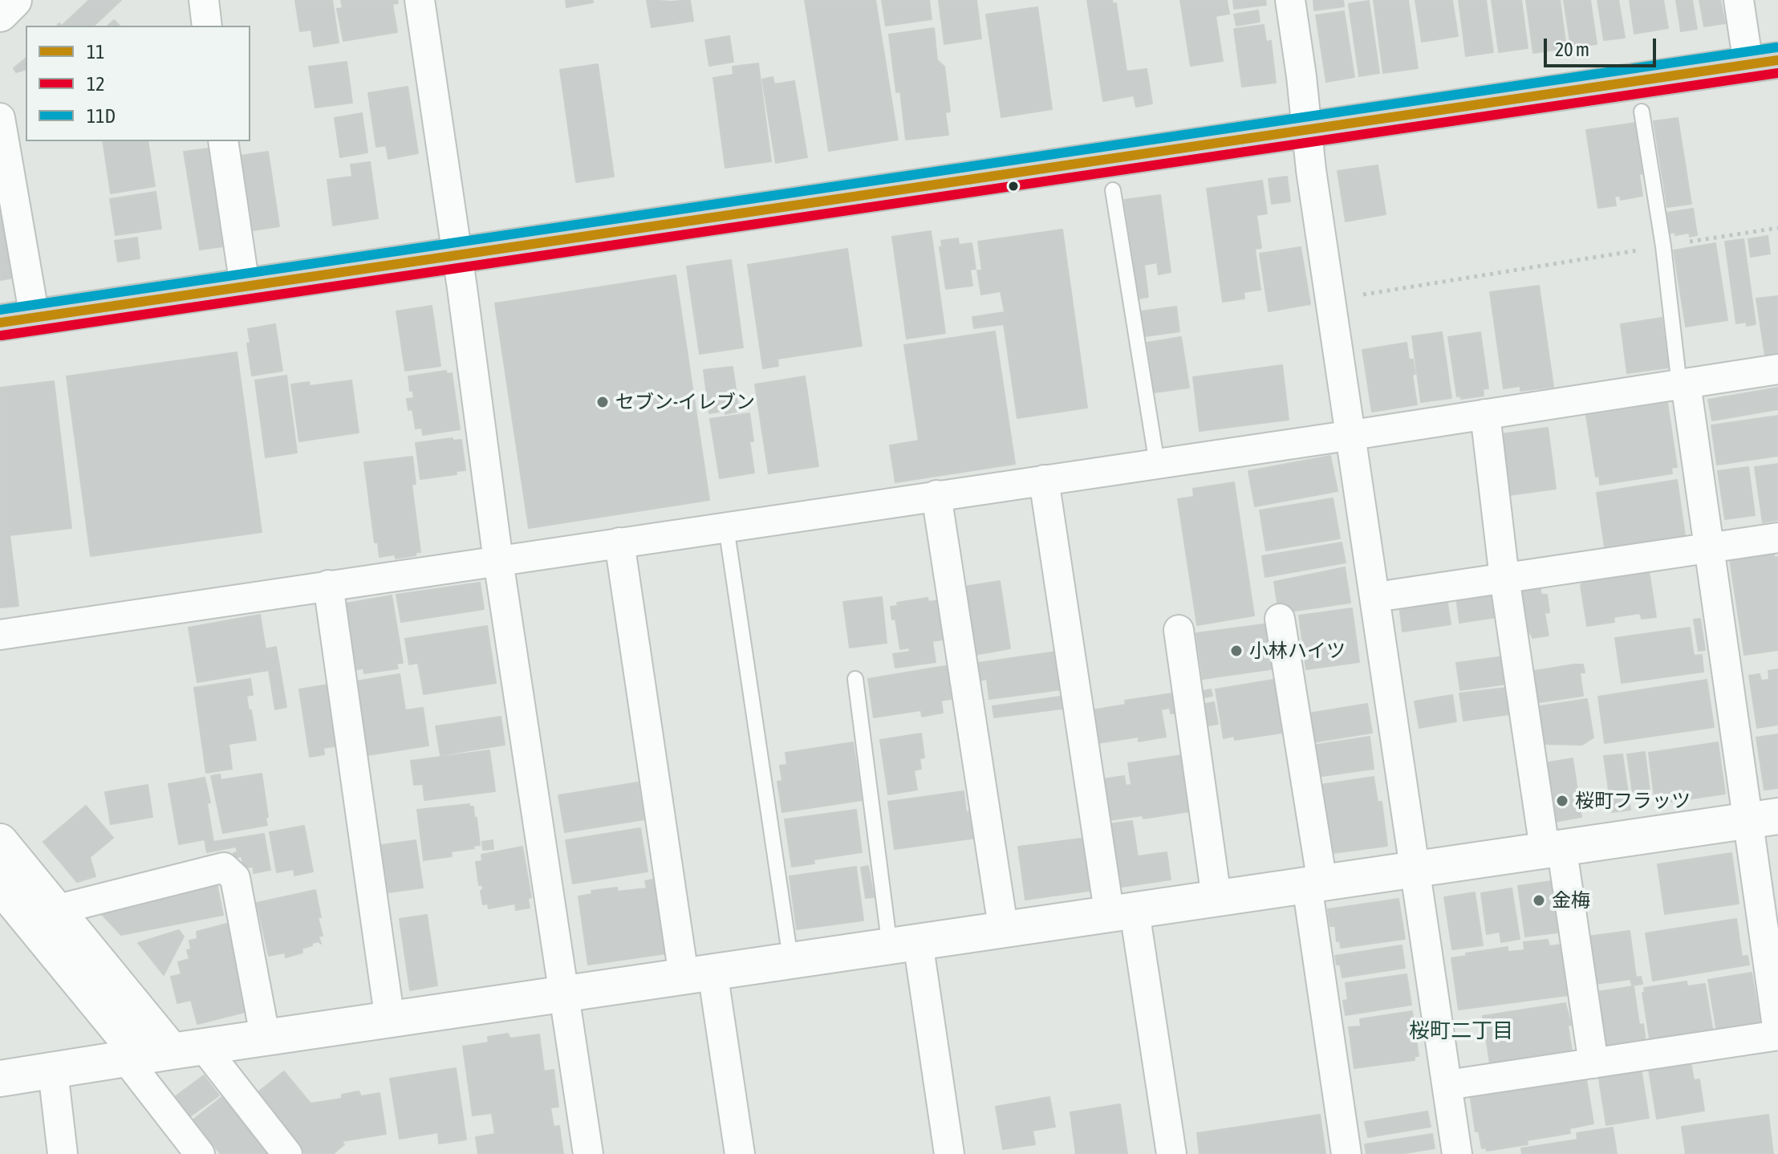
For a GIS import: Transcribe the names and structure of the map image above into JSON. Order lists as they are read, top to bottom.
{
  "districts": ["桜町二丁目"],
  "places": [
    "セブン-イレブン",
    "小林ハイツ",
    "桜町フラッツ",
    "金梅"
  ],
  "lines": ["transit line 11D", "transit line 11", "transit line 12"],
  "legend": ["11", "12", "11D"],
  "scale_bar": "20 m"
}
